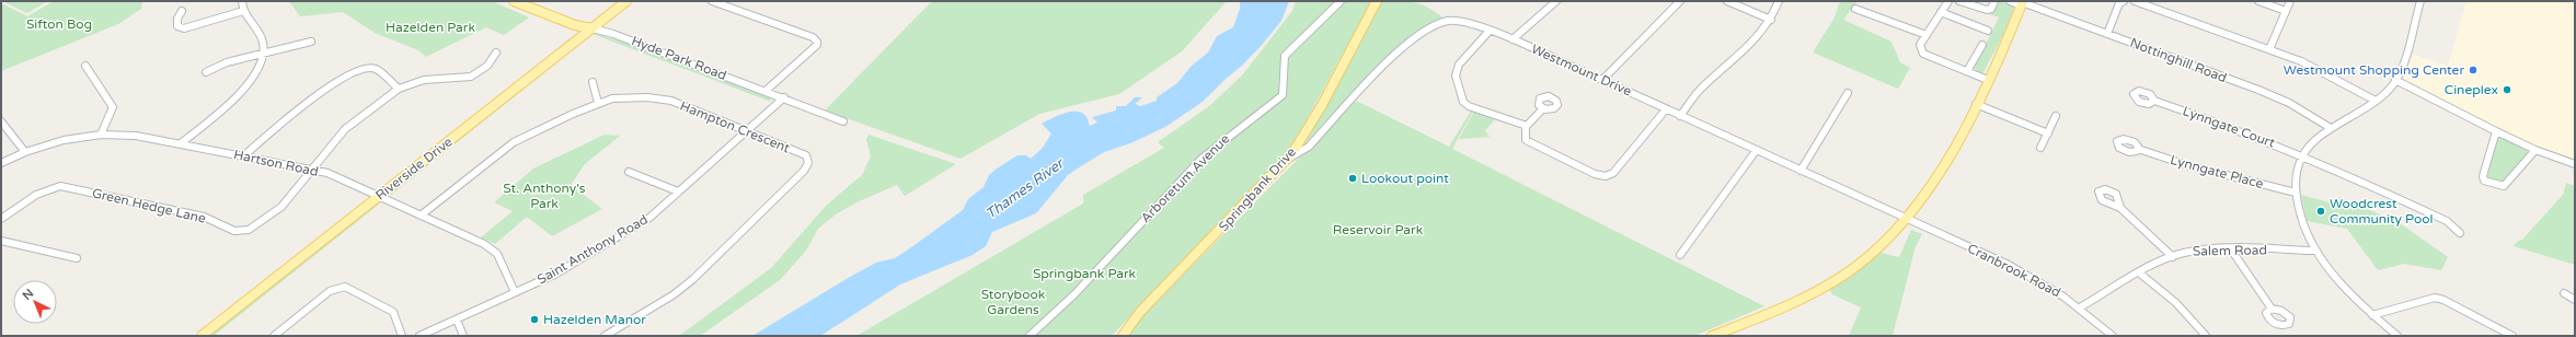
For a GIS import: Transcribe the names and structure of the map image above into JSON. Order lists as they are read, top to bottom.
{
  "streets": {
    "main road": ["Hyde Park Road", "Riverside Drive", "Springbank Drive"],
    "street": [
      "Nottinghill Road",
      "Westmount Drive",
      "Hampton Crescent",
      "Lynngate Court",
      "Hartson Road",
      "Lynngate Place",
      "Arboretum Avenue",
      "Green Hedge Lane",
      "Saint Anthony Road",
      "Salem Road",
      "Cranbrook Road"
    ]
  },
  "crossings": [
    ["Hyde Park Road", "Riverside Drive"],
    ["Hyde Park Road", "Saint Anthony Road"],
    ["Westmount Drive", "Springbank Drive"],
    ["Westmount Drive", "Cranbrook Road"],
    ["Hampton Crescent", "Hartson Road"],
    ["Hampton Crescent", "Saint Anthony Road"],
    ["Hartson Road", "Riverside Drive"],
    ["Hartson Road", "Green Hedge Lane"],
    ["Hartson Road", "Saint Anthony Road"],
    ["Salem Road", "Cranbrook Road"]
  ],
  "water": ["Thames River"],
  "parks": [
    "Sifton Bog",
    "Hazelden Park",
    "St. Anthony's Park",
    "Reservoir Park",
    "Springbank Park",
    "Storybook Gardens"
  ],
  "places": [
    "Westmount Shopping Center",
    "Cineplex",
    "Lookout point",
    "Woodcrest Community Pool",
    "Hazelden Manor"
  ],
  "north": "top left"
}
